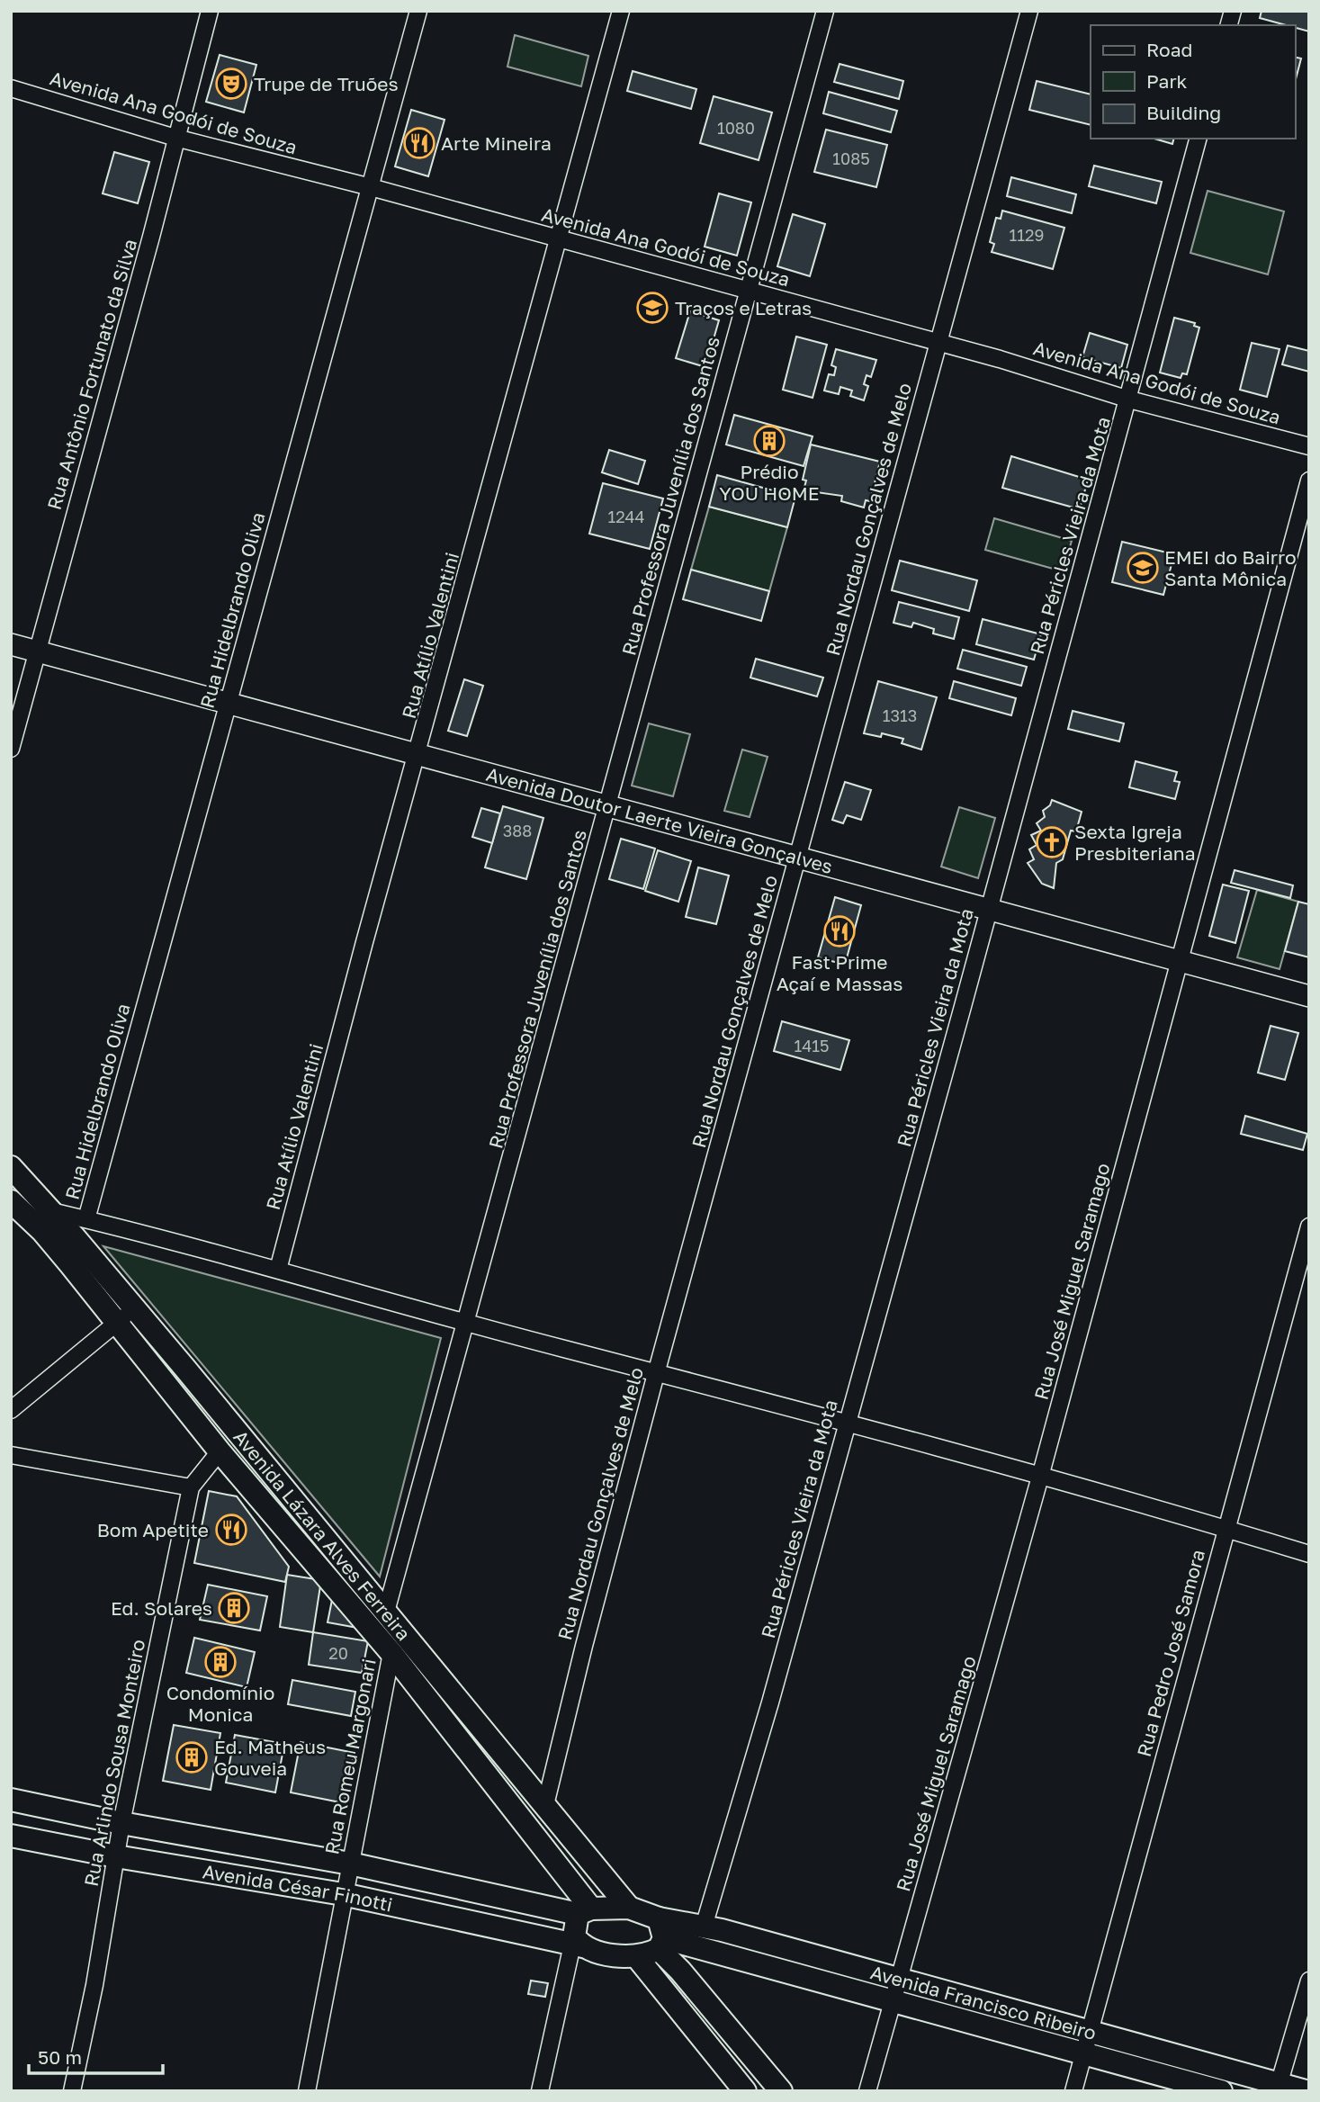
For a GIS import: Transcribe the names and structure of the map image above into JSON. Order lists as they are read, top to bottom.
{
  "streets": {
    "main road": ["Avenida Lázara Alves Ferreira", "Avenida César Finotti", "Avenida Francisco Ribeiro"],
    "street": [
      "Avenida Ana Godói de Souza",
      "Rua Antônio Fortunato da Silva",
      "Rua Professora Juvenília dos Santos",
      "Rua Nordau Gonçalves de Melo",
      "Rua Péricles Vieira da Mota",
      "Rua Hidelbrando Oliva",
      "Rua Atílio Valentini",
      "Avenida Doutor Laerte Vieira Gonçalves",
      "Rua José Miguel Saramago",
      "Rua Pedro José Samora",
      "Rua Romeu Margonari",
      "Rua Arlindo Sousa Monteiro"
    ]
  },
  "crossings": [
    ["Avenida Ana Godói de Souza", "Rua Antônio Fortunato da Silva"],
    ["Avenida Ana Godói de Souza", "Rua Professora Juvenília dos Santos"],
    ["Avenida Ana Godói de Souza", "Rua Nordau Gonçalves de Melo"],
    ["Avenida Ana Godói de Souza", "Rua Péricles Vieira da Mota"],
    ["Avenida Ana Godói de Souza", "Rua Hidelbrando Oliva"],
    ["Avenida Ana Godói de Souza", "Rua Atílio Valentini"],
    ["Rua Antônio Fortunato da Silva", "Avenida Doutor Laerte Vieira Gonçalves"],
    ["Rua Professora Juvenília dos Santos", "Avenida Doutor Laerte Vieira Gonçalves"],
    ["Rua Professora Juvenília dos Santos", "Avenida Lázara Alves Ferreira"],
    ["Rua Nordau Gonçalves de Melo", "Avenida Doutor Laerte Vieira Gonçalves"],
    ["Rua Nordau Gonçalves de Melo", "Avenida Lázara Alves Ferreira"],
    ["Rua Péricles Vieira da Mota", "Avenida Doutor Laerte Vieira Gonçalves"],
    ["Rua Péricles Vieira da Mota", "Avenida Francisco Ribeiro"],
    ["Rua Hidelbrando Oliva", "Avenida Doutor Laerte Vieira Gonçalves"],
    ["Rua Atílio Valentini", "Avenida Doutor Laerte Vieira Gonçalves"],
    ["Avenida Doutor Laerte Vieira Gonçalves", "Rua José Miguel Saramago"],
    ["Rua José Miguel Saramago", "Avenida Francisco Ribeiro"],
    ["Avenida Lázara Alves Ferreira", "Rua Romeu Margonari"],
    ["Avenida Lázara Alves Ferreira", "Rua Arlindo Sousa Monteiro"],
    ["Avenida Lázara Alves Ferreira", "Avenida César Finotti"],
    ["Rua Pedro José Samora", "Avenida Francisco Ribeiro"],
    ["Rua Romeu Margonari", "Avenida César Finotti"],
    ["Rua Arlindo Sousa Monteiro", "Avenida César Finotti"]
  ],
  "places": {
    "theatre": ["Trupe de Truões"],
    "restaurant": ["Arte Mineira", "Fast Prime Açaí e Massas", "Bom Apetite"],
    "school or university": ["Traços e Letras", "EMEI do Bairro Santa Mônica"],
    "building": [
      "Prédio YOU HOME",
      "Ed. Solares",
      "Condomínio Monica",
      "Ed. Matheus Gouveia"
    ],
    "church": ["Sexta Igreja Presbiteriana"]
  },
  "house_numbers": [
    "1080",
    "1085",
    "1129",
    "1244",
    "1313",
    "388",
    "1415",
    "20"
  ],
  "legend": ["Road", "Park", "Building"],
  "scale_bar": "50 m"
}
